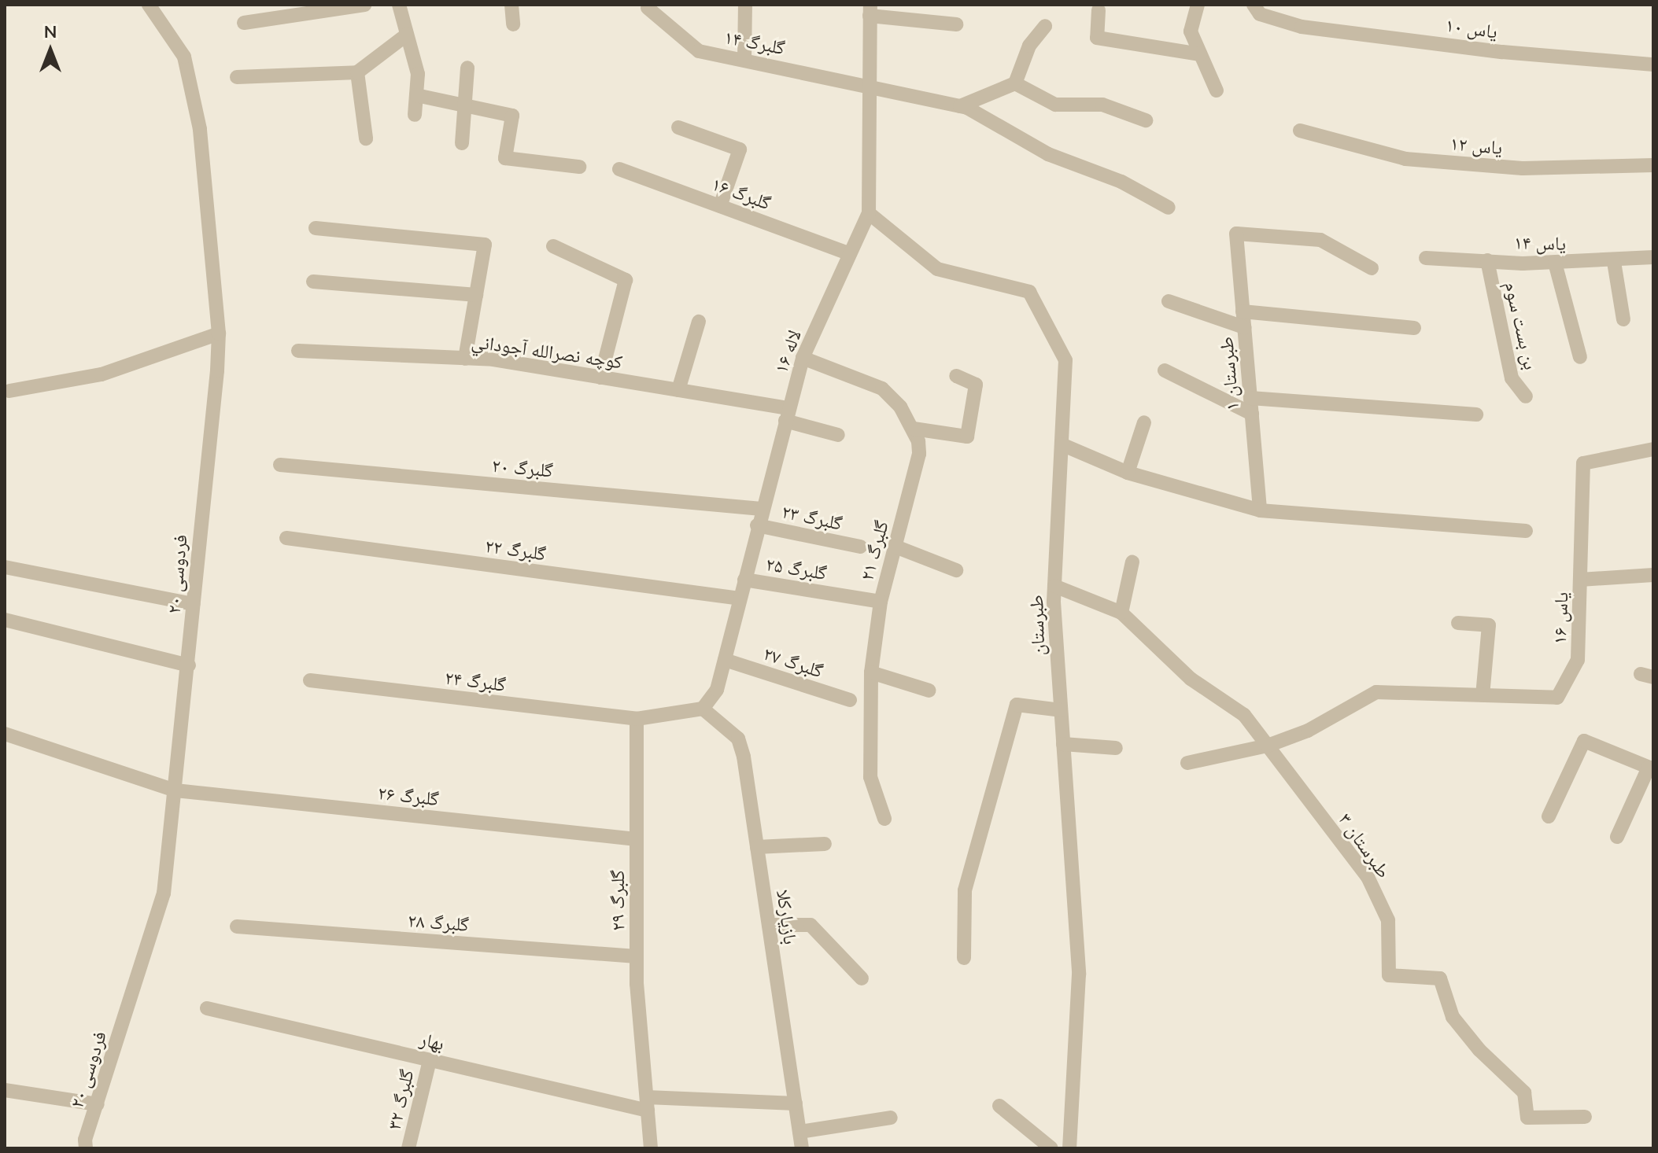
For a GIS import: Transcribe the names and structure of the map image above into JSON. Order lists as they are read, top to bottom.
{
  "streets": {
    "street": [
      "یاس ۱۰",
      "گلبرگ ۱۴",
      "یاس ۱۲",
      "گلبرگ ۱۶",
      "یاس ۱۴",
      "بن بست سوم",
      "كوچه نصرالله آجوداني",
      "لاله ۱۶",
      "طبرستان ۱",
      "گلبرگ ۲۰",
      "گلبرگ ۲۳",
      "گلبرگ ۲۲",
      "گلبرگ ۲۱",
      "گلبرگ ۲۵",
      "فردوسی ۲۰",
      "یاس ۱۶",
      "طبرستان",
      "گلبرگ ۲۷",
      "گلبرگ ۲۴",
      "گلبرگ ۲۶",
      "طبرستان ۳",
      "گلبرگ ۲۹",
      "بازیارکلا",
      "گلبرگ ۲۸",
      "بهار",
      "گلبرگ ۳۲"
    ]
  },
  "crossings": [
    ["گلبرگ ۱۴", "لاله ۱۶"],
    ["گلبرگ ۱۶", "لاله ۱۶"],
    ["یاس ۱۴", "بن بست سوم"],
    ["كوچه نصرالله آجوداني", "لاله ۱۶"],
    ["لاله ۱۶", "گلبرگ ۲۰"],
    ["لاله ۱۶", "گلبرگ ۲۳"],
    ["لاله ۱۶", "گلبرگ ۲۲"],
    ["لاله ۱۶", "گلبرگ ۲۵"],
    ["لاله ۱۶", "طبرستان"],
    ["لاله ۱۶", "گلبرگ ۲۷"],
    ["لاله ۱۶", "بازیارکلا"],
    ["گلبرگ ۲۱", "گلبرگ ۲۵"],
    ["فردوسی ۲۰", "گلبرگ ۲۶"],
    ["یاس ۱۶", "طبرستان ۳"],
    ["طبرستان", "طبرستان ۳"],
    ["گلبرگ ۲۴", "گلبرگ ۲۹"],
    ["گلبرگ ۲۶", "گلبرگ ۲۹"],
    ["گلبرگ ۲۹", "گلبرگ ۲۸"],
    ["گلبرگ ۲۹", "بهار"],
    ["بازیارکلا", "بهار"],
    ["بهار", "گلبرگ ۳۲"]
  ],
  "north": "top"
}
